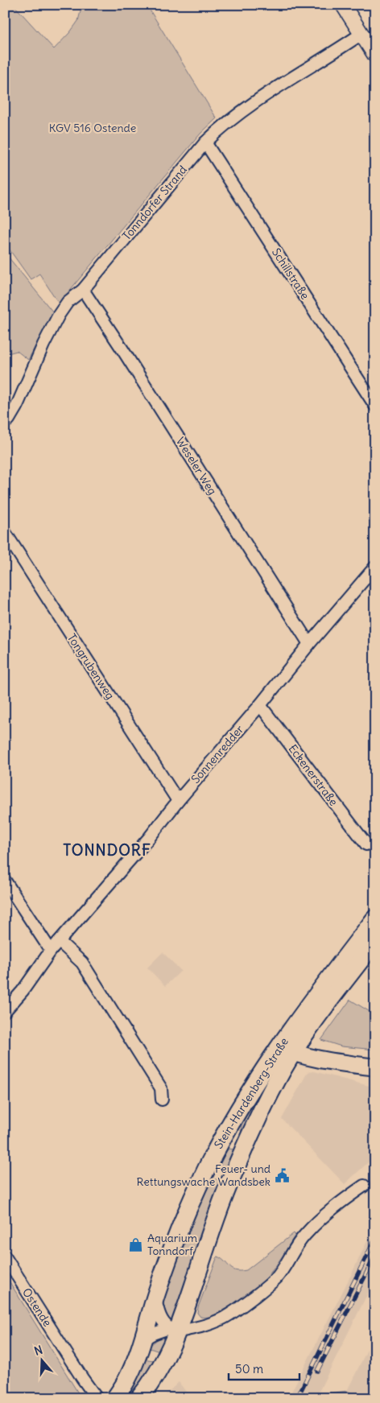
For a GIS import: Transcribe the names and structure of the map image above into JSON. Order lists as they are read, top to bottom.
{
  "streets": {
    "main road": ["Stein-Hardenberg-Straße"],
    "street": [
      "Tonndorfer Strand",
      "Schillstraße",
      "Weseler Weg",
      "Tongrubenweg",
      "Sonnenredder",
      "Eckenerstraße",
      "Ostende"
    ]
  },
  "crossings": [
    ["Tonndorfer Strand", "Schillstraße"],
    ["Tonndorfer Strand", "Weseler Weg"],
    ["Weseler Weg", "Sonnenredder"],
    ["Tongrubenweg", "Sonnenredder"],
    ["Sonnenredder", "Eckenerstraße"]
  ],
  "districts": ["TONNDORF"],
  "parks": ["KGV 516 Ostende"],
  "places": {
    "public building": ["Feuer- und Rettungswache Wandsbek"],
    "shop": ["Aquarium Tonndorf"]
  },
  "scale_bar": "50 m",
  "north": "top"
}
